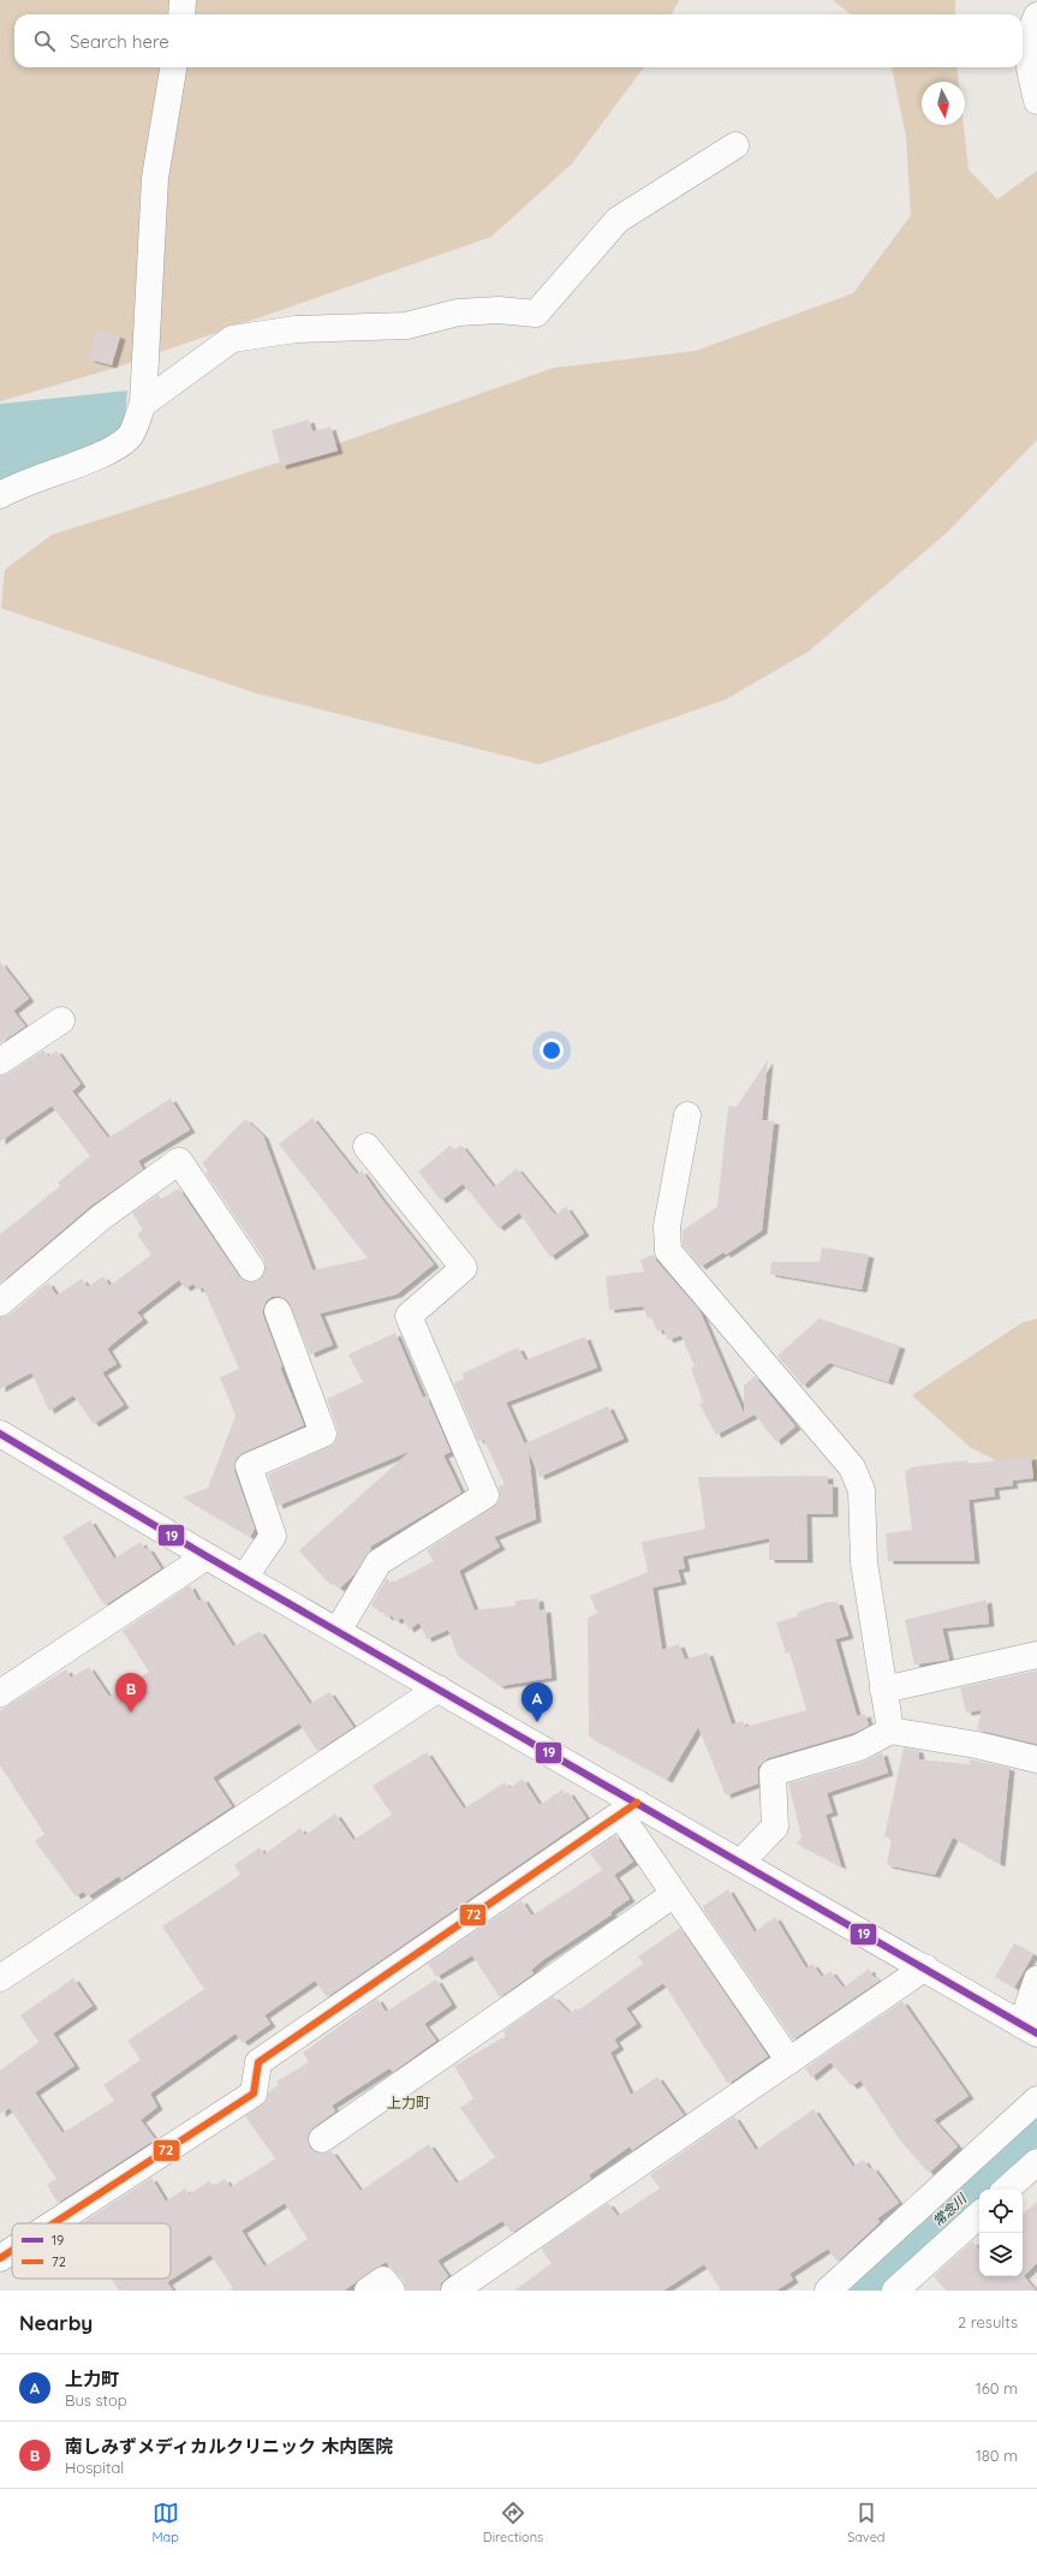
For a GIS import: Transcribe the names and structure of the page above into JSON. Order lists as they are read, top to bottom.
{
  "districts": ["上力町"],
  "water": ["常念川"],
  "lines": ["transit line 19", "transit line 72"],
  "legend": ["19", "72"],
  "north": "bottom",
  "page": {
    "search": "Search here",
    "pins": ["B", "A"],
    "heading": ["Nearby", "2 results"],
    "list": [
      {
        "mark": "A",
        "name": "上力町",
        "note": "Bus stop",
        "value": "160 m"
      },
      {
        "mark": "B",
        "name": "南しみずメディカルクリニック 木内医院",
        "note": "Hospital",
        "value": "180 m"
      }
    ],
    "nav": ["Map", "Directions", "Saved"]
  }
}
